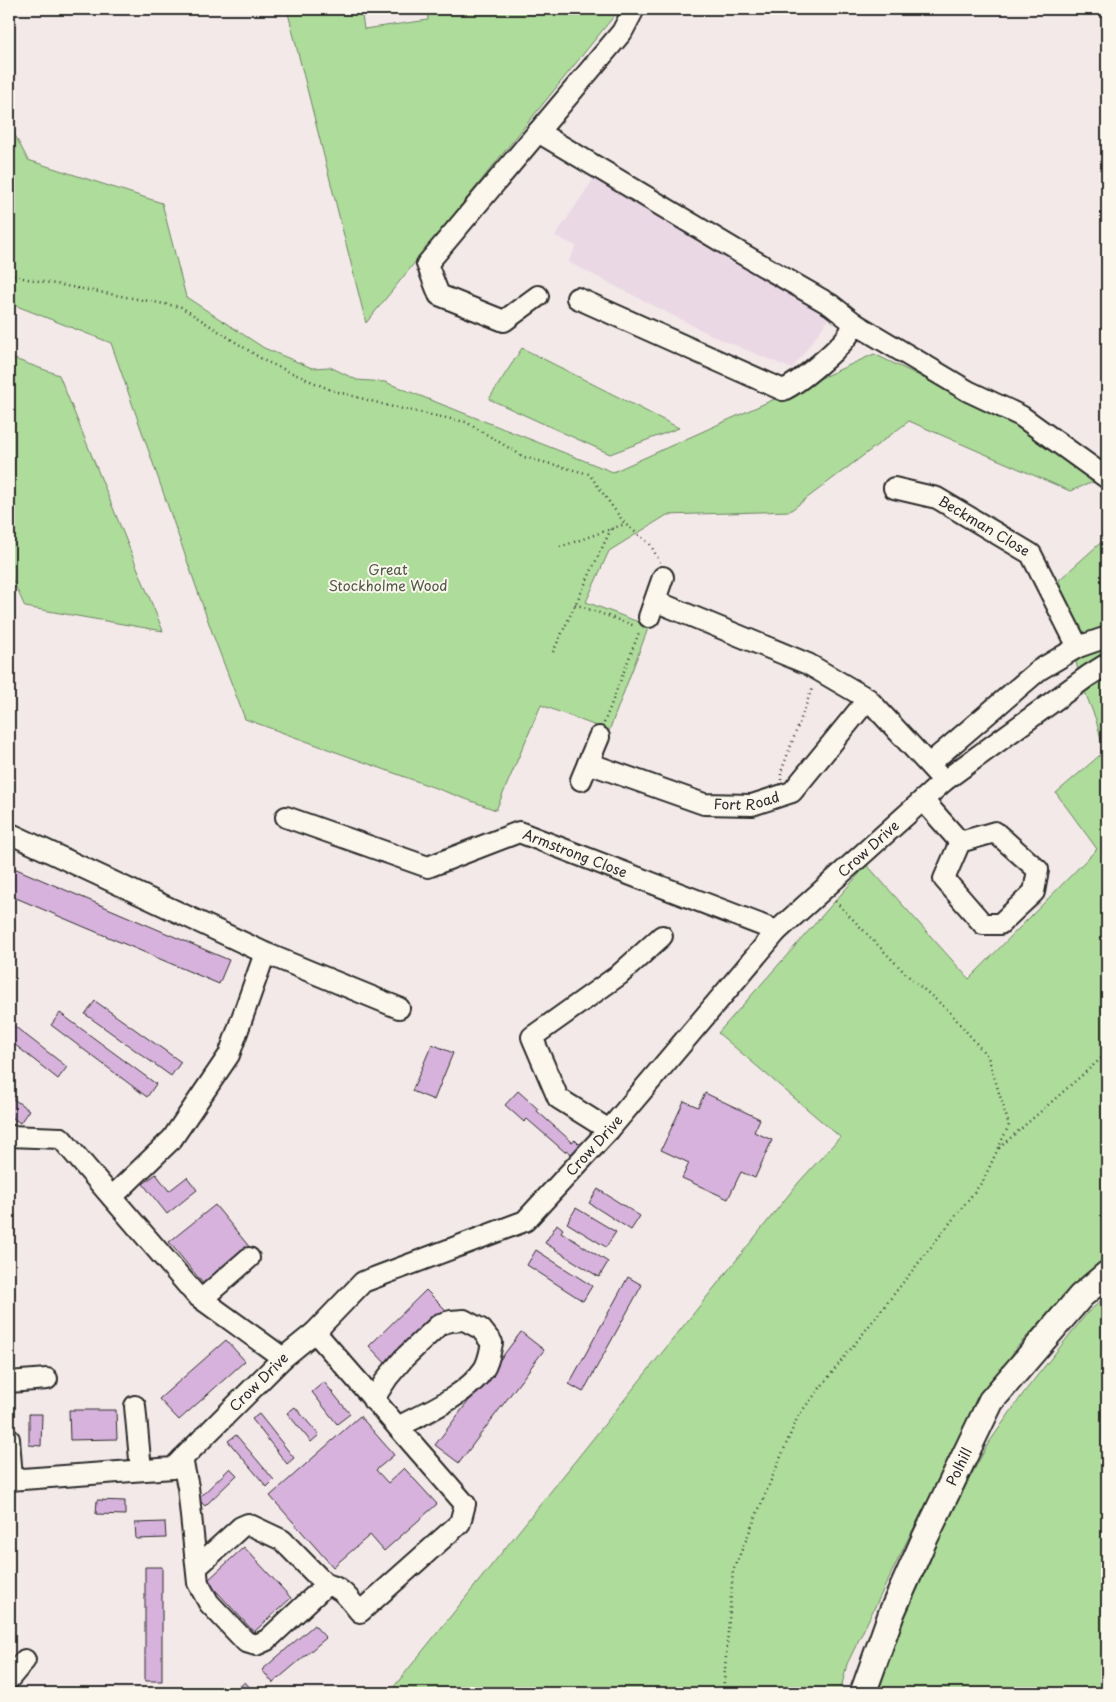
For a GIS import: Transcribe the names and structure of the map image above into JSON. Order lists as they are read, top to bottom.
{
  "streets": {
    "main road": ["Polhill"],
    "street": [
      "Beckman Close",
      "Fort Road",
      "Crow Drive",
      "Armstrong Close"
    ]
  },
  "crossings": [
    ["Crow Drive", "Armstrong Close"]
  ],
  "parks": ["Great Stockholme Wood"]
}
